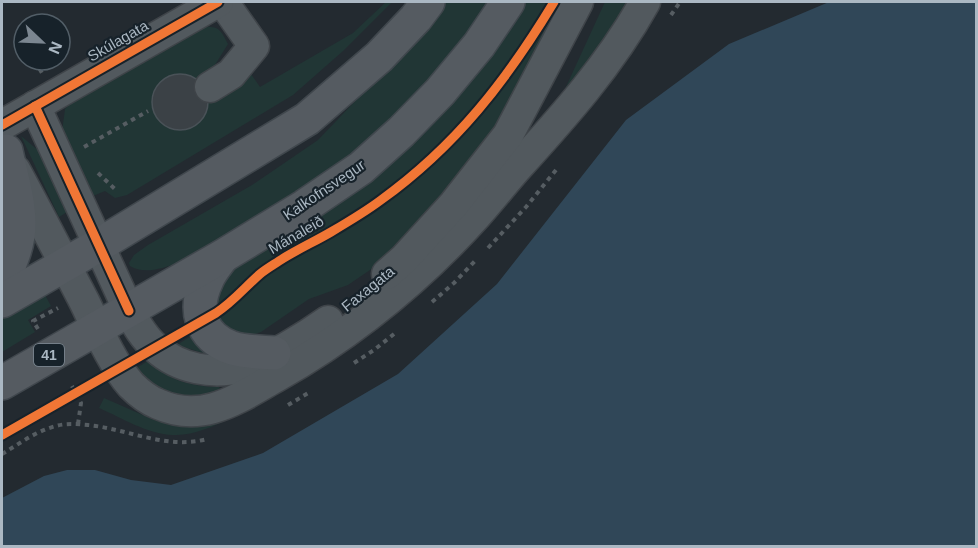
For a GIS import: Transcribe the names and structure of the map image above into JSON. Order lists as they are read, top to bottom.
{
  "streets": {
    "main road": ["Kalkofnsvegur", "41"],
    "street": ["Skúlagata", "Faxagata"],
    "cycle path": ["Mánaleið"]
  },
  "crossings": [
    ["Skúlagata", "Faxagata"],
    ["Kalkofnsvegur", "Faxagata"],
    ["Kalkofnsvegur", "41"],
    ["Faxagata", "41"]
  ],
  "north": "bottom right"
}
